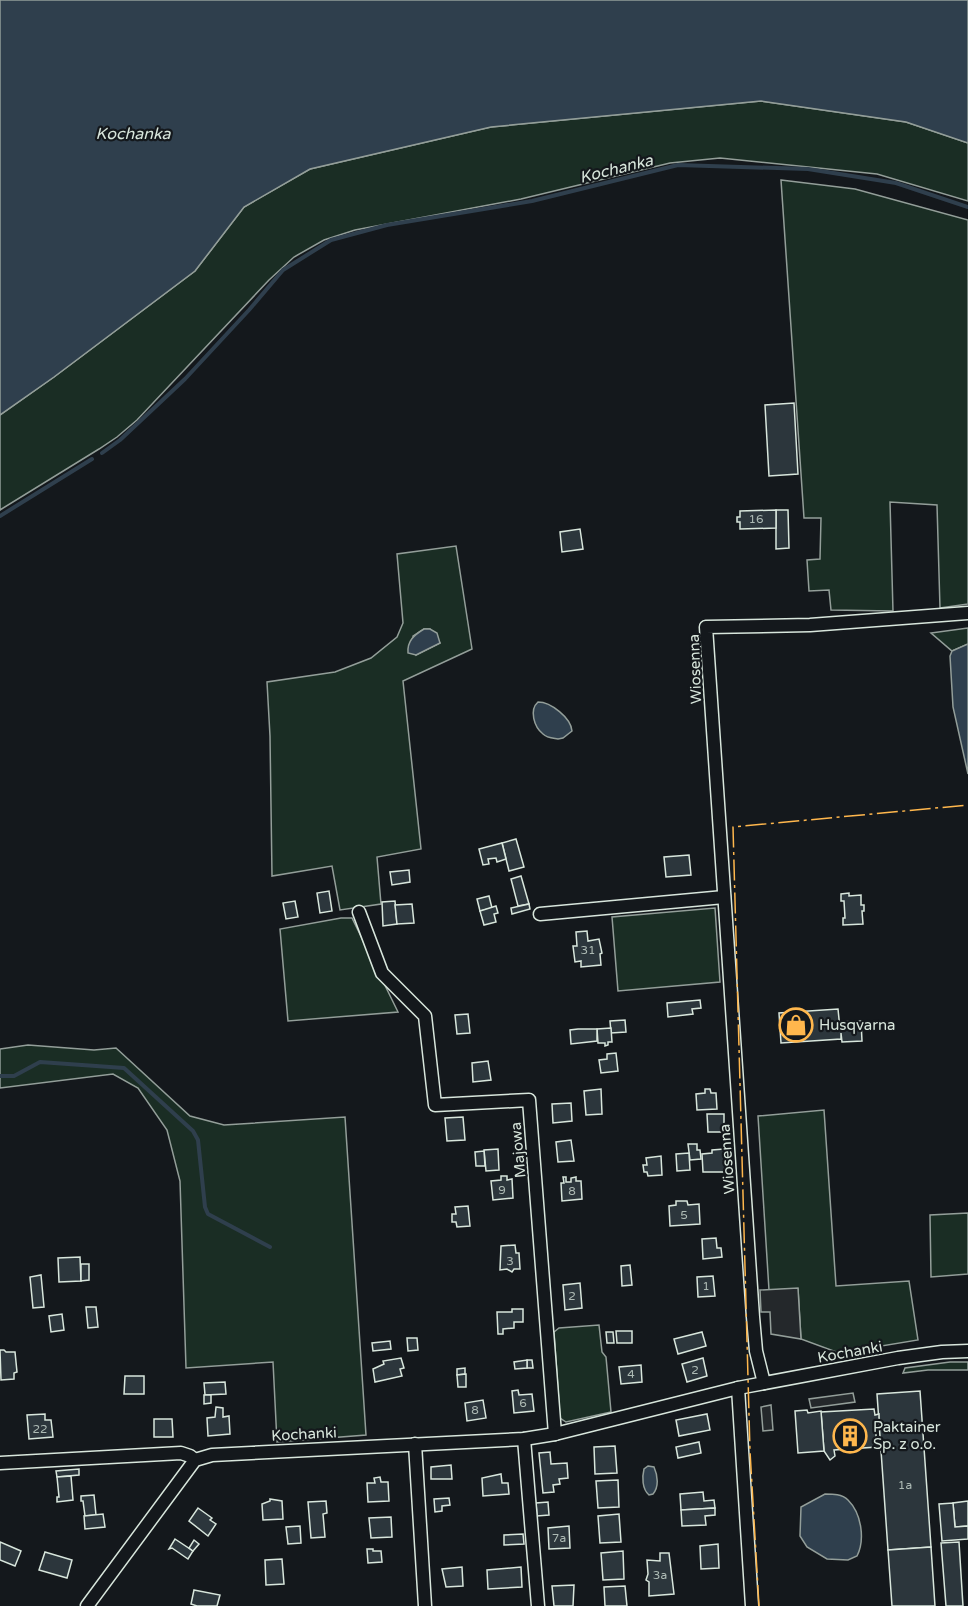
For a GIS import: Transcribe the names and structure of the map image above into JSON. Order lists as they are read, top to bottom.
{
  "streets": {
    "street": ["Wiosenna", "Majowa", "Kochanki"]
  },
  "crossings": [
    ["Wiosenna", "Kochanki"],
    ["Majowa", "Kochanki"]
  ],
  "water": ["Kochanka"],
  "places": {
    "shop": ["Husqvarna"],
    "building": ["Paktainer Sp. z o.o."]
  },
  "house_numbers": [
    "16",
    "31",
    "9",
    "8",
    "5",
    "3",
    "1",
    "2",
    "2",
    "4",
    "6",
    "8",
    "22",
    "1a",
    "7a",
    "3a"
  ]
}
